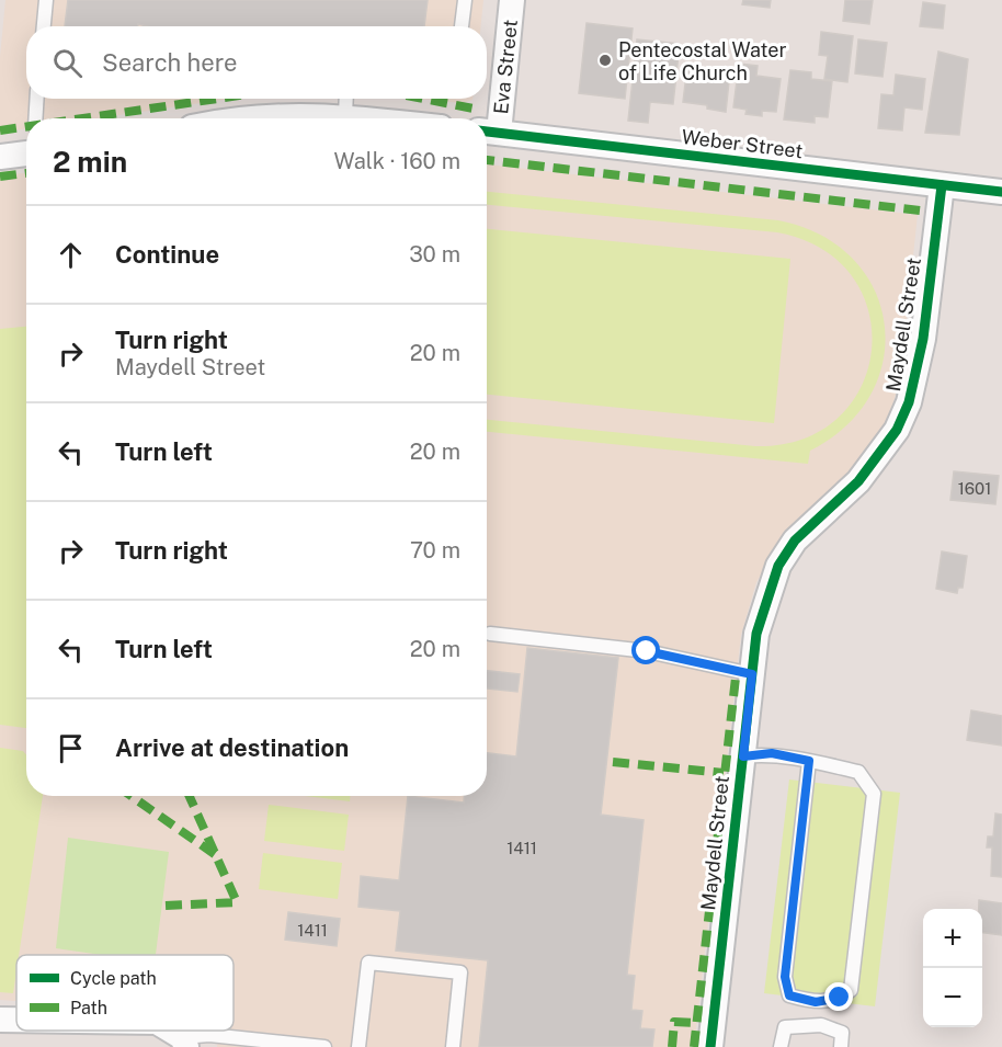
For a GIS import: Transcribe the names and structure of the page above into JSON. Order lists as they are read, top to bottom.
{
  "streets": {
    "street": ["Eva Street", "Weber Street", "Maydell Street"]
  },
  "crossings": [
    ["Eva Street", "Weber Street"],
    ["Weber Street", "Maydell Street"]
  ],
  "places": ["Pentecostal Water of Life Church"],
  "house_numbers": ["1601", "1411", "1411"],
  "legend": ["Cycle path", "Path"],
  "page": {
    "search": "Search here",
    "heading": ["2 min", "Walk · 160 m"],
    "list": [
      ["Continue", "30 m"],
      ["Turn right", "Maydell Street", "20 m"],
      ["Turn left", "20 m"],
      ["Turn right", "70 m"],
      ["Turn left", "20 m"],
      "Arrive at destination"
    ],
    "map_buttons": ["+", "−"]
  }
}
